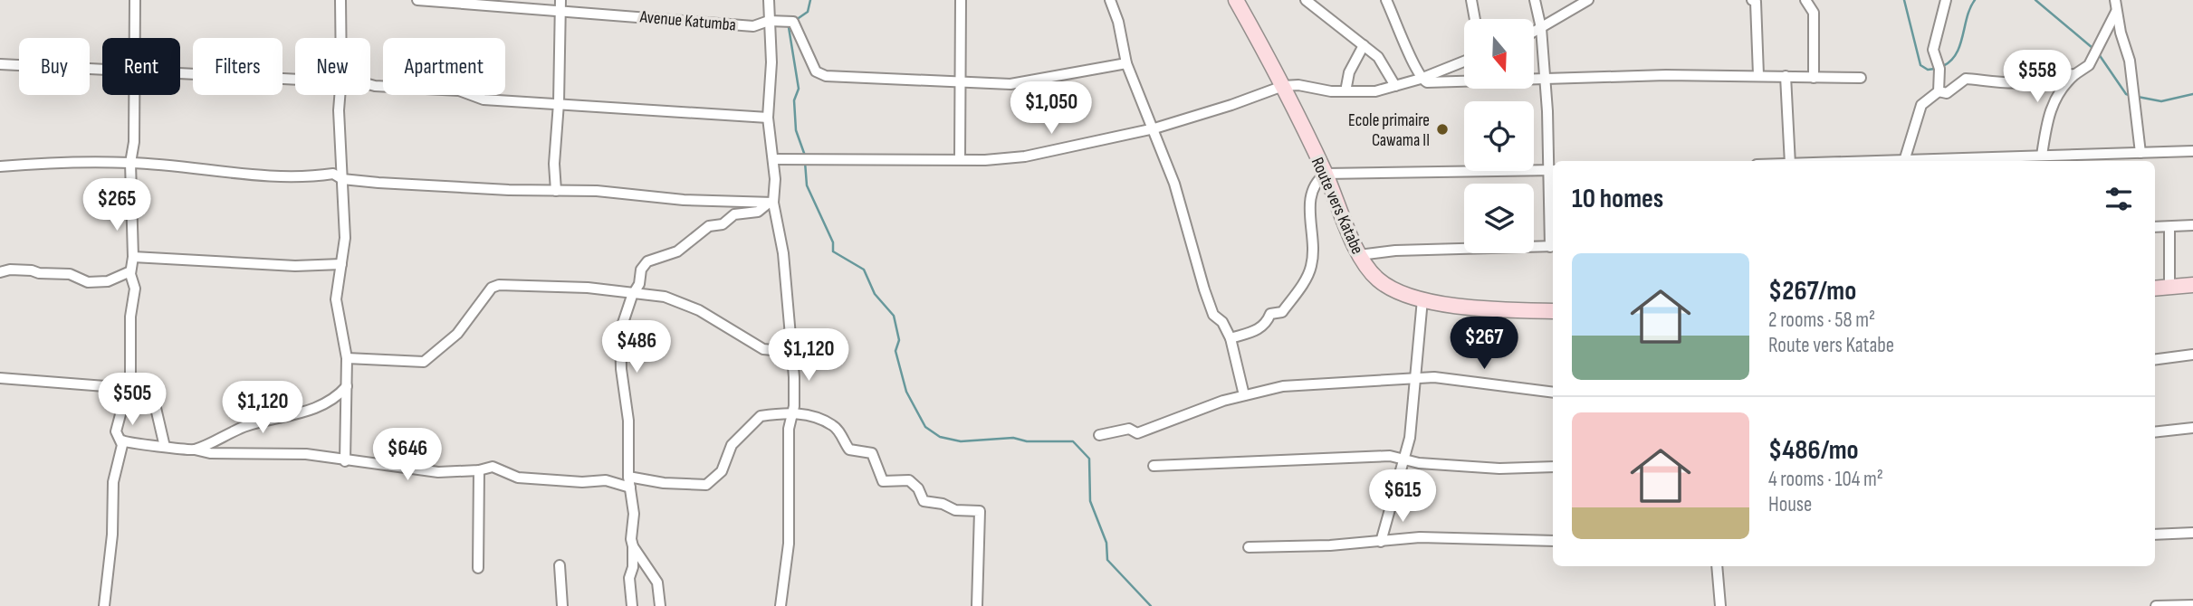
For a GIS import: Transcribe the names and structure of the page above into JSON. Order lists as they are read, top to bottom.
{
  "streets": {
    "street": ["Avenue Katumba", "Route vers Katabe"]
  },
  "places": ["Ecole primaire Cawama II"],
  "north": "bottom",
  "page": {
    "chip": [
      "Buy",
      "Rent",
      "Filters",
      "New",
      "Apartment"
    ],
    "price": [
      "$558",
      "$1,050",
      "$265",
      "$267",
      "$486",
      "$1,120",
      "$505",
      "$1,120",
      "$646",
      "$615"
    ],
    "heading": "10 homes",
    "list": [
      {
        "name": "$267/mo",
        "note": "2 rooms · 58 m² · Route vers Katabe"
      },
      {
        "name": "$486/mo",
        "note": "4 rooms · 104 m² · House"
      }
    ]
  }
}
